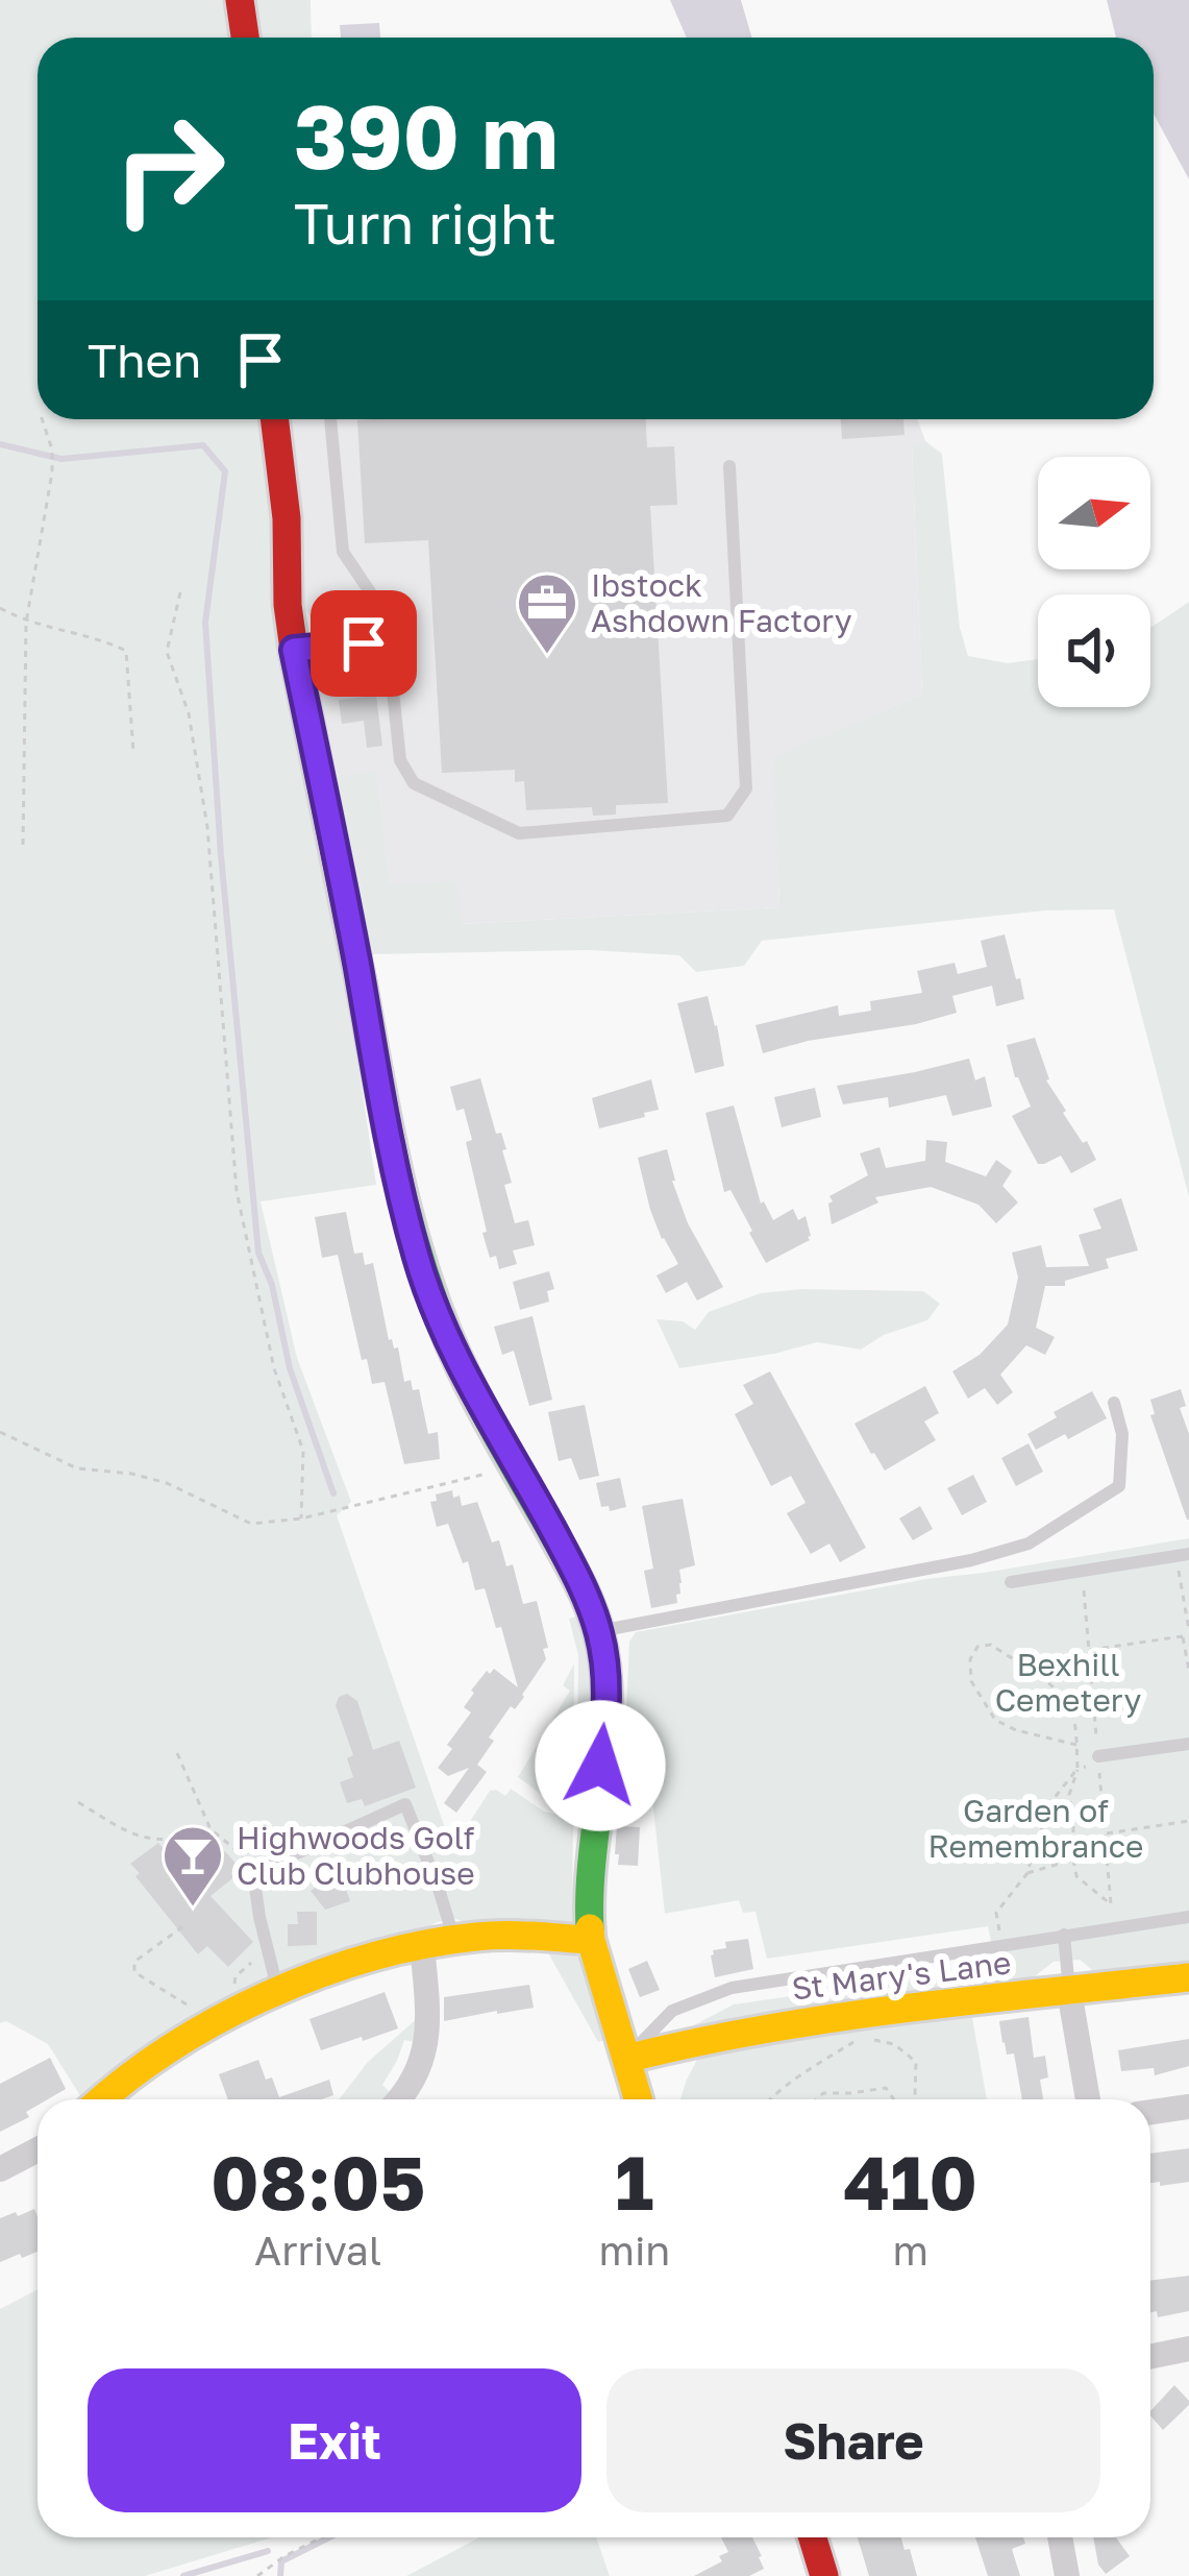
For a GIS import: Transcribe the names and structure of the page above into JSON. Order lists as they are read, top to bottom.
{
  "streets": {
    "street": ["St Mary's Lane"]
  },
  "parks": ["Bexhill Cemetery", "Garden of Remembrance"],
  "places": {
    "office": ["Ibstock Ashdown Factory"],
    "bar": ["Highwoods Golf Club Clubhouse"]
  },
  "north": "right",
  "page": {
    "turn": ["390 m", "Turn right"],
    "then": "Then",
    "eta": [
      "08:05",
      "Arrival",
      "1",
      "min",
      "410",
      "m"
    ],
    "buttons": ["Exit", "Share"]
  }
}
